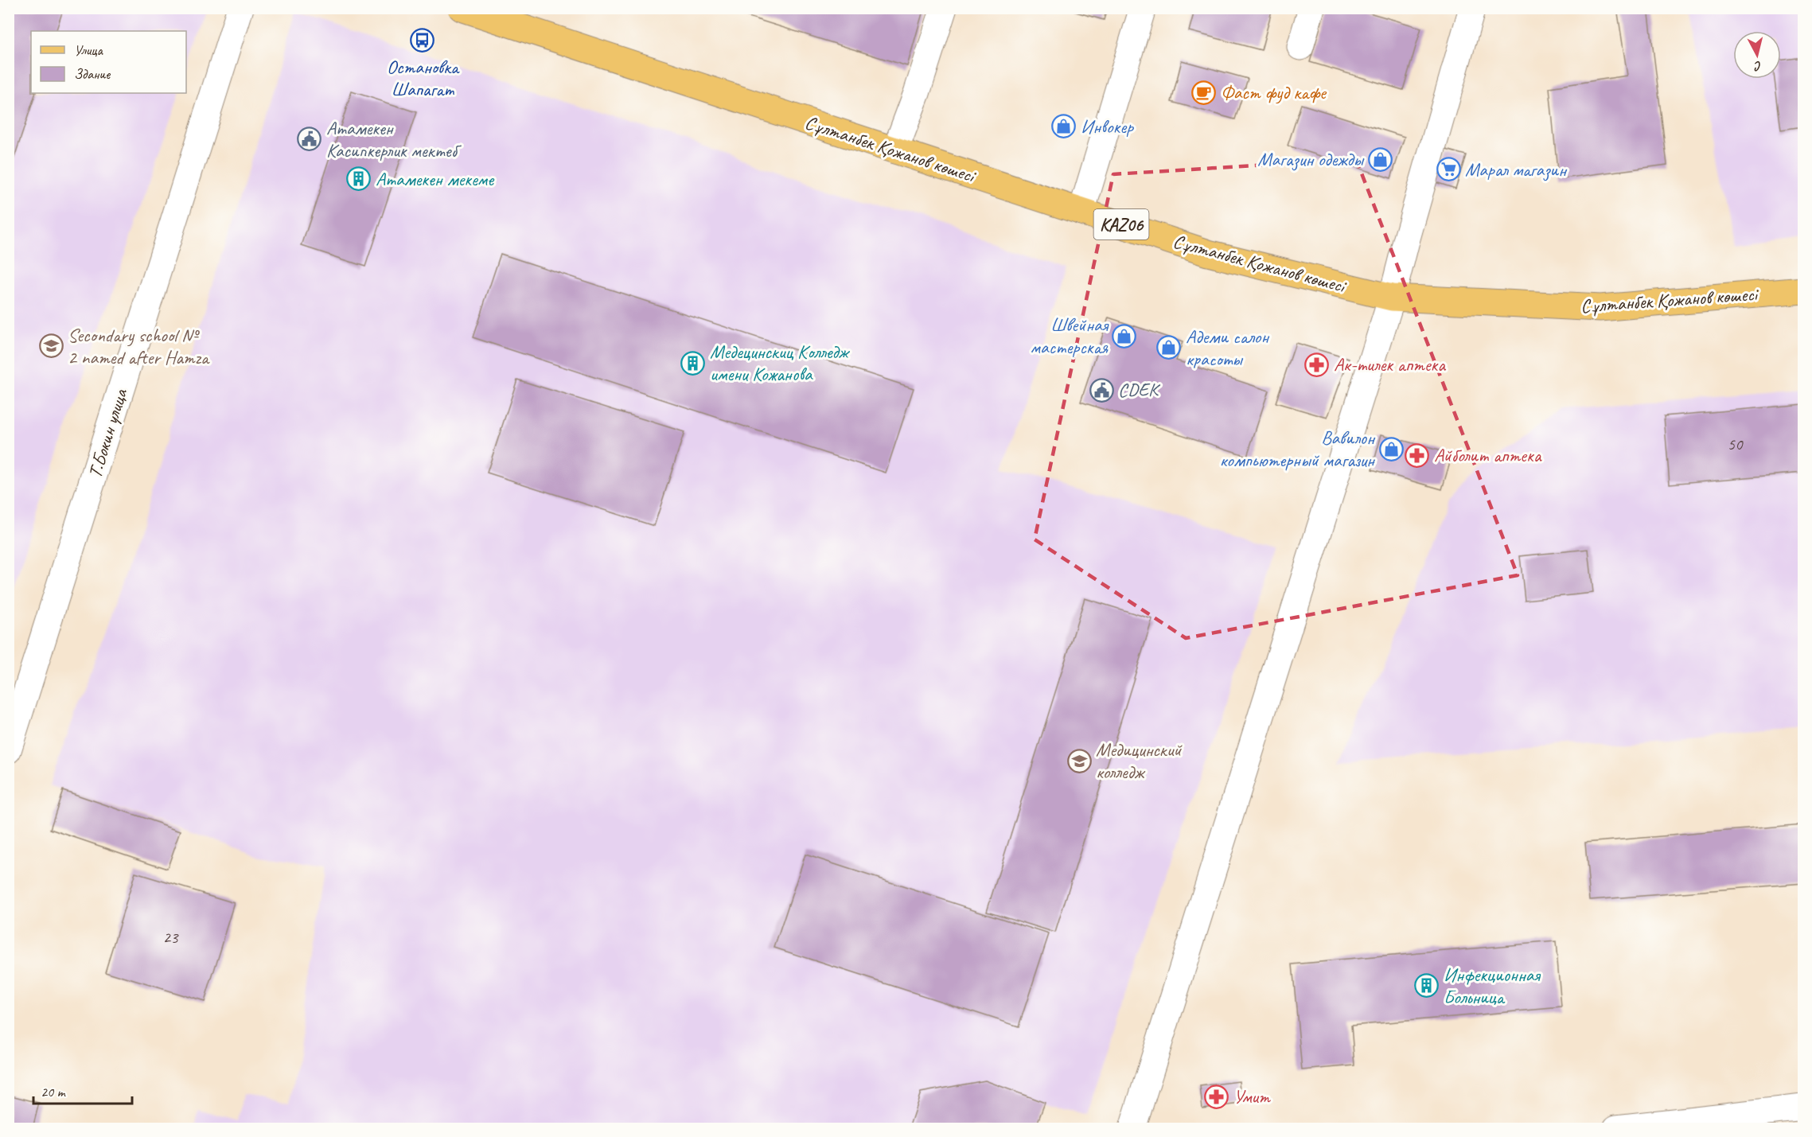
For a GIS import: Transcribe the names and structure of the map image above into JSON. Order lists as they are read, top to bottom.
{
  "streets": {
    "main road": ["Сұлтанбек Қожанов көшесі", "KАZ06"],
    "street": ["Т.Бокин улица"]
  },
  "places": {
    "bus stop": ["Остановка Шапагат"],
    "cafe": ["Фаст фуд кафе"],
    "shop": [
      "Инвокер",
      "Магазин одежды",
      "Швейная мастерская",
      "Адеми салон красоты",
      "Вавилон компьютерный магазин"
    ],
    "public building": ["Атамекен Касипкерлик мектеб", "CDEK"],
    "supermarket": ["Марал магазин"],
    "building": ["Атамекен мекеме", "Медецинскиц Колледж имени Кожанова", "Инфекционная Больница"],
    "school or university": ["Secondary school № 2 named after Hamza", "Медицинский колледж"],
    "pharmacy": ["Ак-тилек аптека", "Айболит аптека", "Умит"]
  },
  "house_numbers": ["50", "23"],
  "legend": ["Улица", "Здание"],
  "scale_bar": "20 m",
  "north": "bottom"
}
